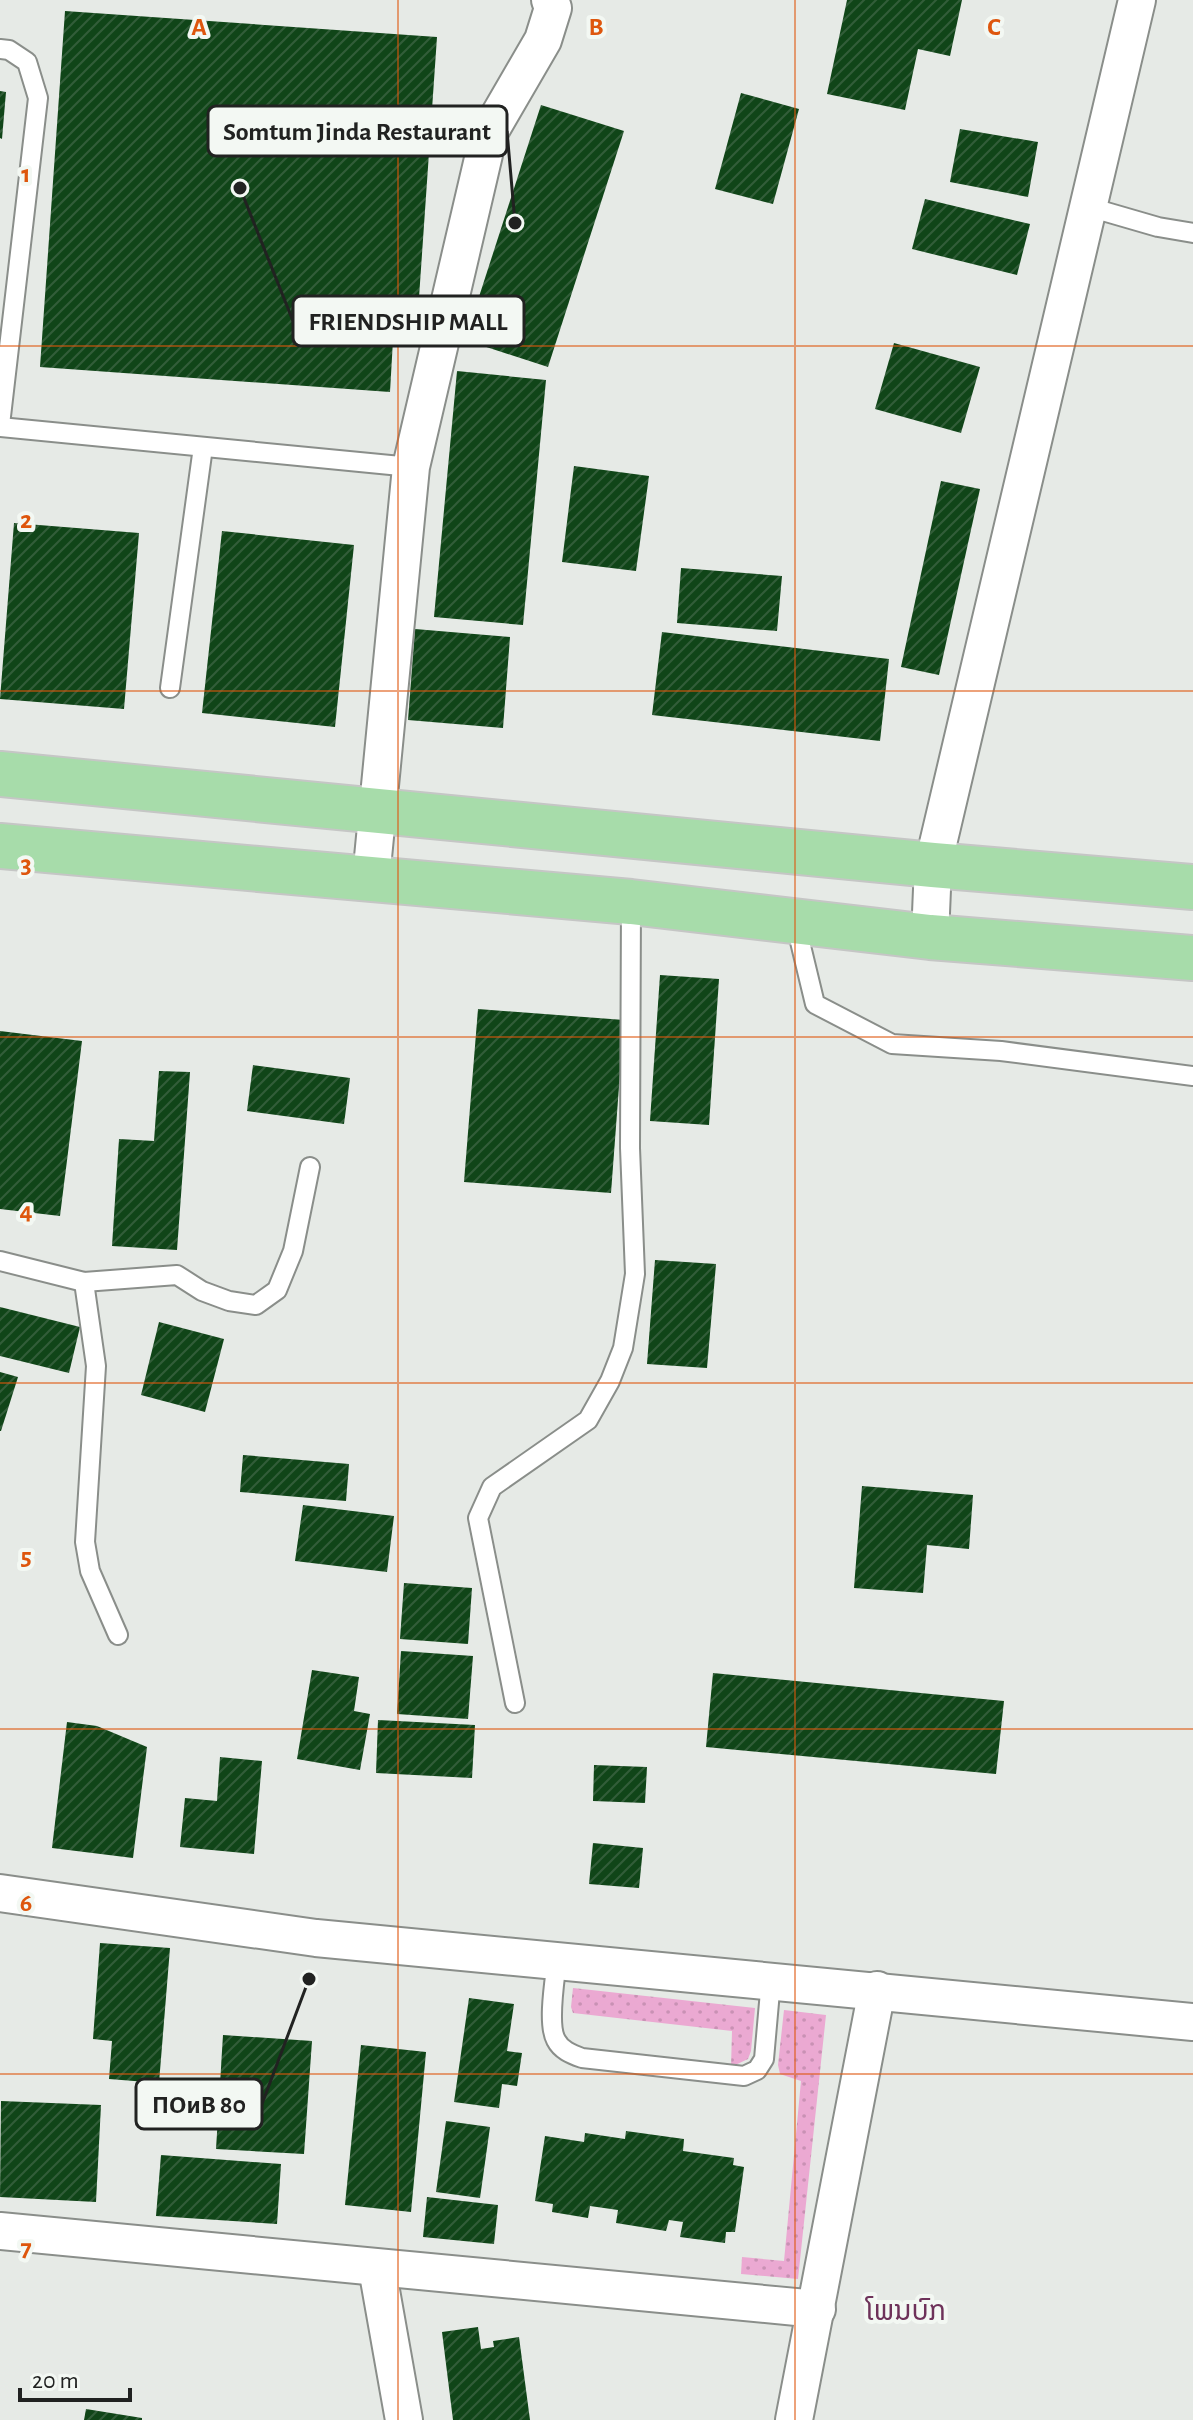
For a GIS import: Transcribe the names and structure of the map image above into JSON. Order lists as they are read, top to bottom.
{
  "districts": ["ໂພນບົກ"],
  "places": ["FRIENDSHIP MALL", "Somtum Jinda Restaurant", "ПОиВ 80"],
  "scale_bar": "20 m",
  "grid": {
    "columns": ["A", "B", "C"],
    "rows": [
      "1",
      "2",
      "3",
      "4",
      "5",
      "6",
      "7"
    ]
  }
}
